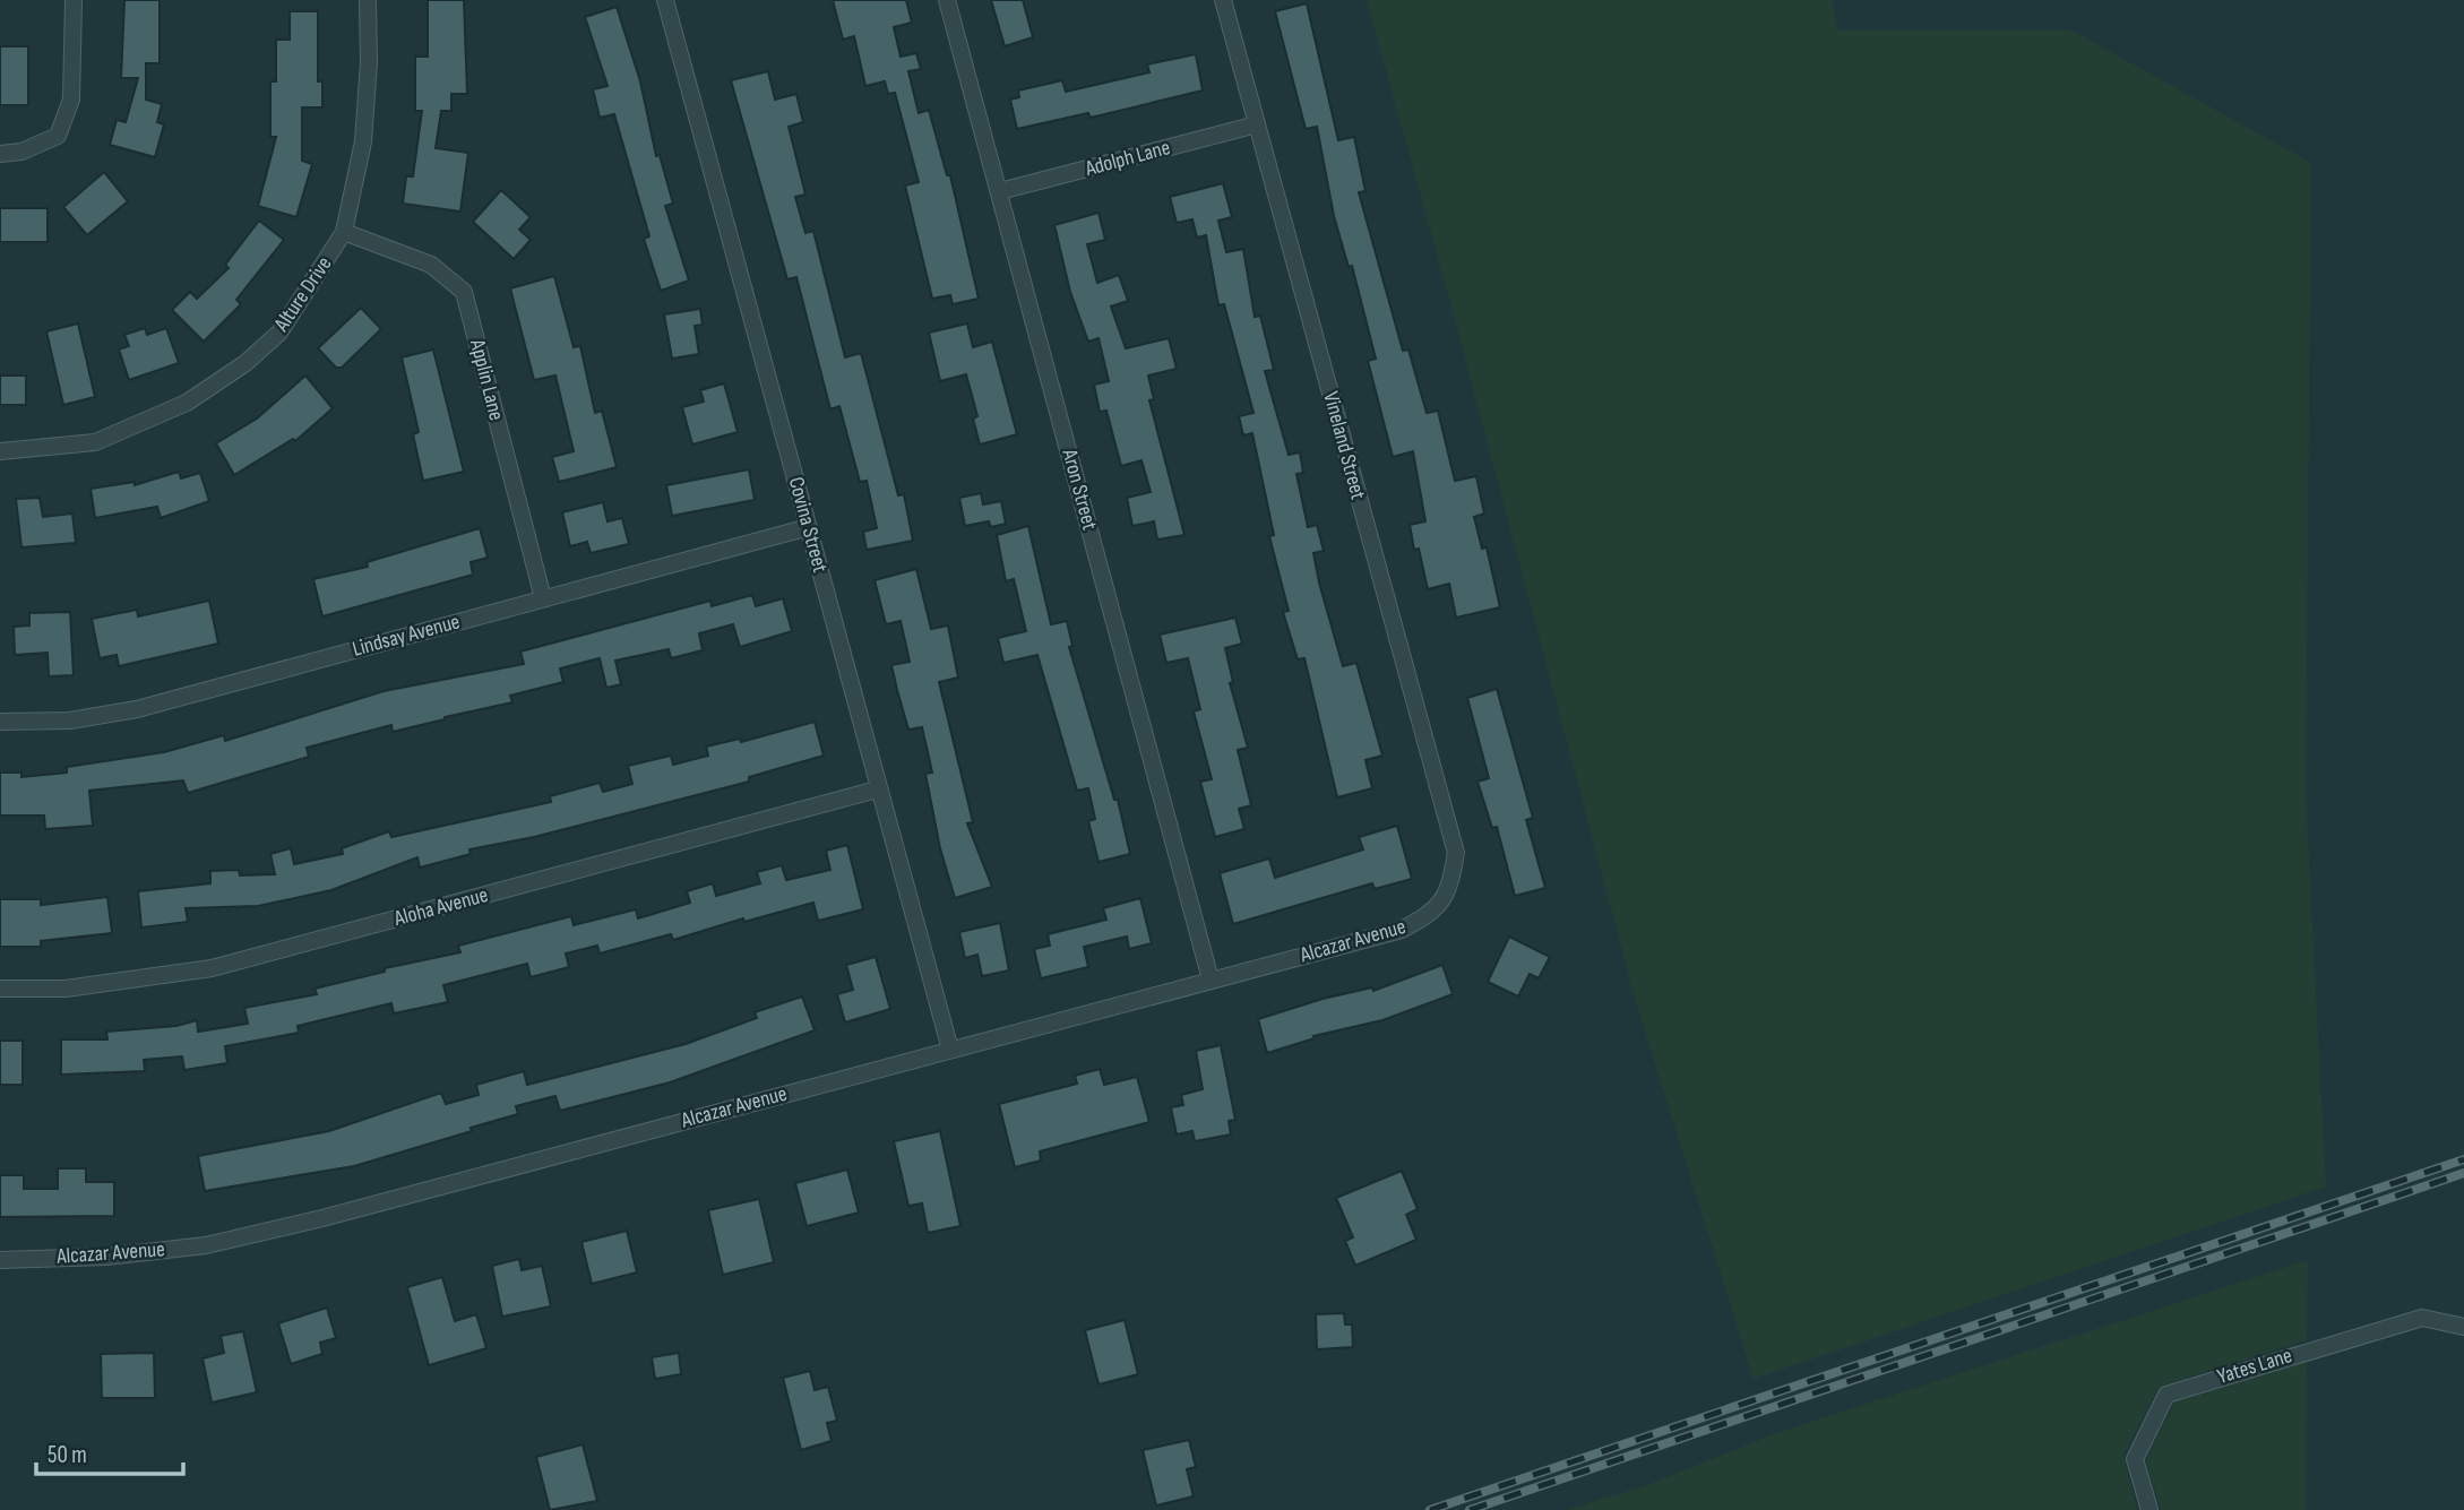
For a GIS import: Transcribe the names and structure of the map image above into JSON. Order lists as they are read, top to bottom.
{
  "streets": {
    "street": [
      "Adolph Lane",
      "Alture Drive",
      "Applin Lane",
      "Vineland Street",
      "Aron Street",
      "Covina Street",
      "Lindsay Avenue",
      "Aloha Avenue",
      "Alcazar Avenue",
      "Yates Lane"
    ]
  },
  "crossings": [
    ["Adolph Lane", "Vineland Street"],
    ["Adolph Lane", "Aron Street"],
    ["Alture Drive", "Applin Lane"],
    ["Applin Lane", "Lindsay Avenue"],
    ["Vineland Street", "Alcazar Avenue"],
    ["Aron Street", "Alcazar Avenue"],
    ["Covina Street", "Lindsay Avenue"],
    ["Covina Street", "Aloha Avenue"],
    ["Covina Street", "Alcazar Avenue"]
  ],
  "scale_bar": "50 m"
}
